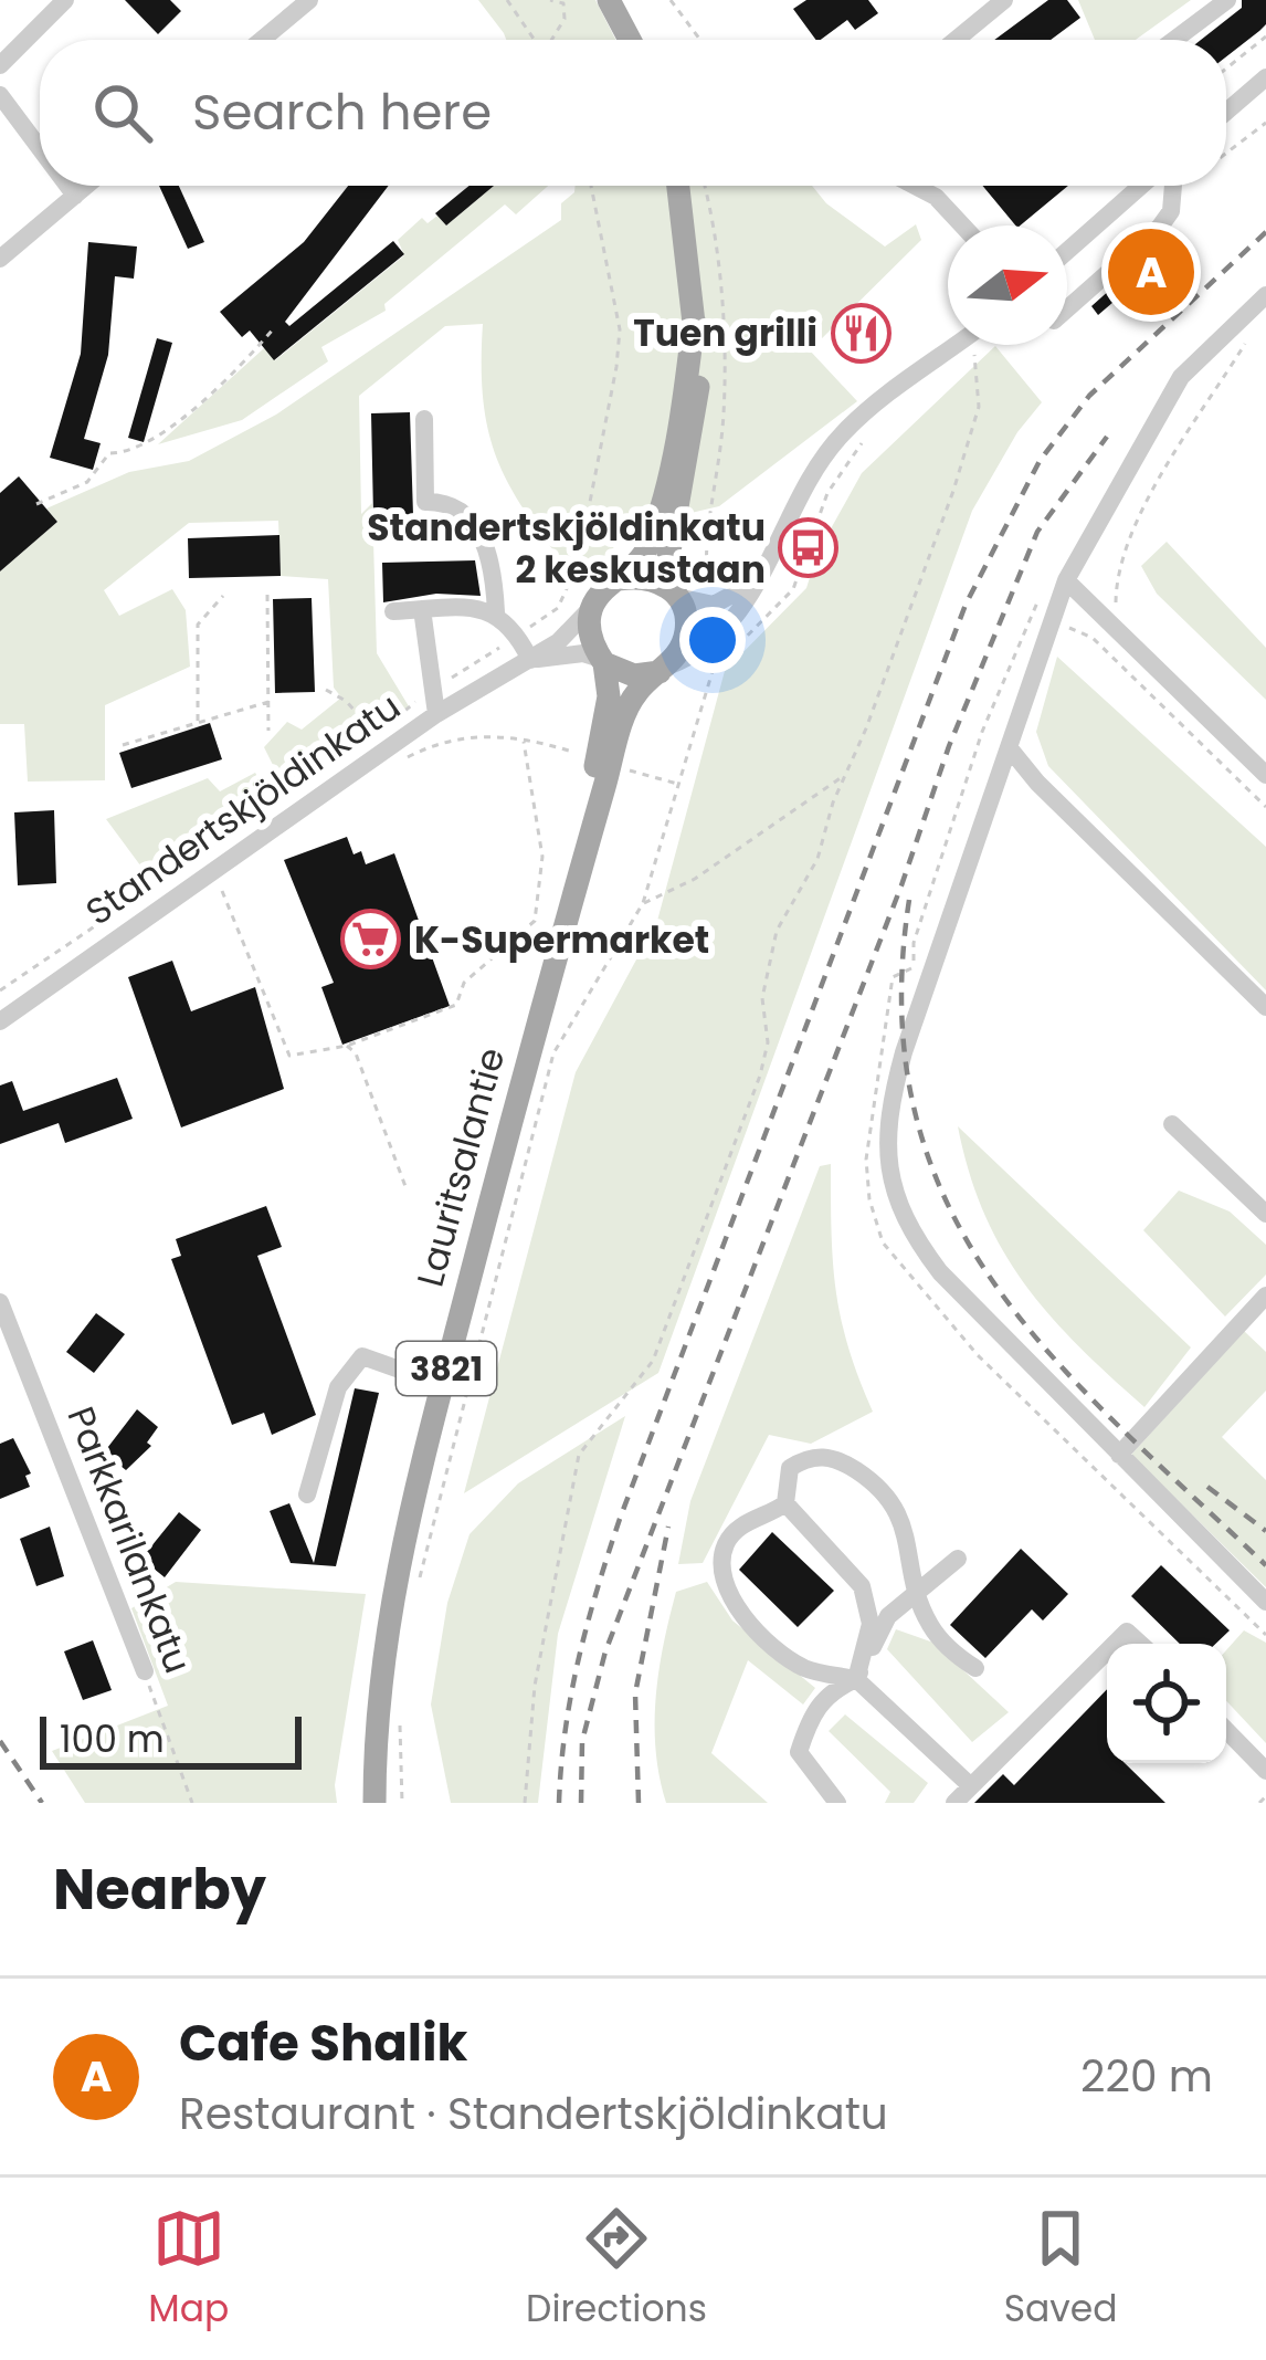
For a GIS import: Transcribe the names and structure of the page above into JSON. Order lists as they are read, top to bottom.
{
  "streets": {
    "main road": ["Lauritsalantie", "3821"],
    "street": ["Standertskjöldinkatu", "Parkkarilankatu"]
  },
  "crossings": [
    ["Standertskjöldinkatu", "Lauritsalantie"]
  ],
  "places": {
    "restaurant": ["Tuen grilli"],
    "bus stop": ["Standertskjöldinkatu 2 keskustaan"],
    "supermarket": ["K-Supermarket"]
  },
  "scale_bar": "100 m",
  "north": "right",
  "page": {
    "search": "Search here",
    "pins": "A",
    "scale": "100 m",
    "heading": "Nearby",
    "list": [
      {
        "mark": "A",
        "name": "Cafe Shalik",
        "note": "Restaurant · Standertskjöldinkatu",
        "value": "220 m"
      }
    ],
    "nav": ["Map", "Directions", "Saved"]
  }
}
